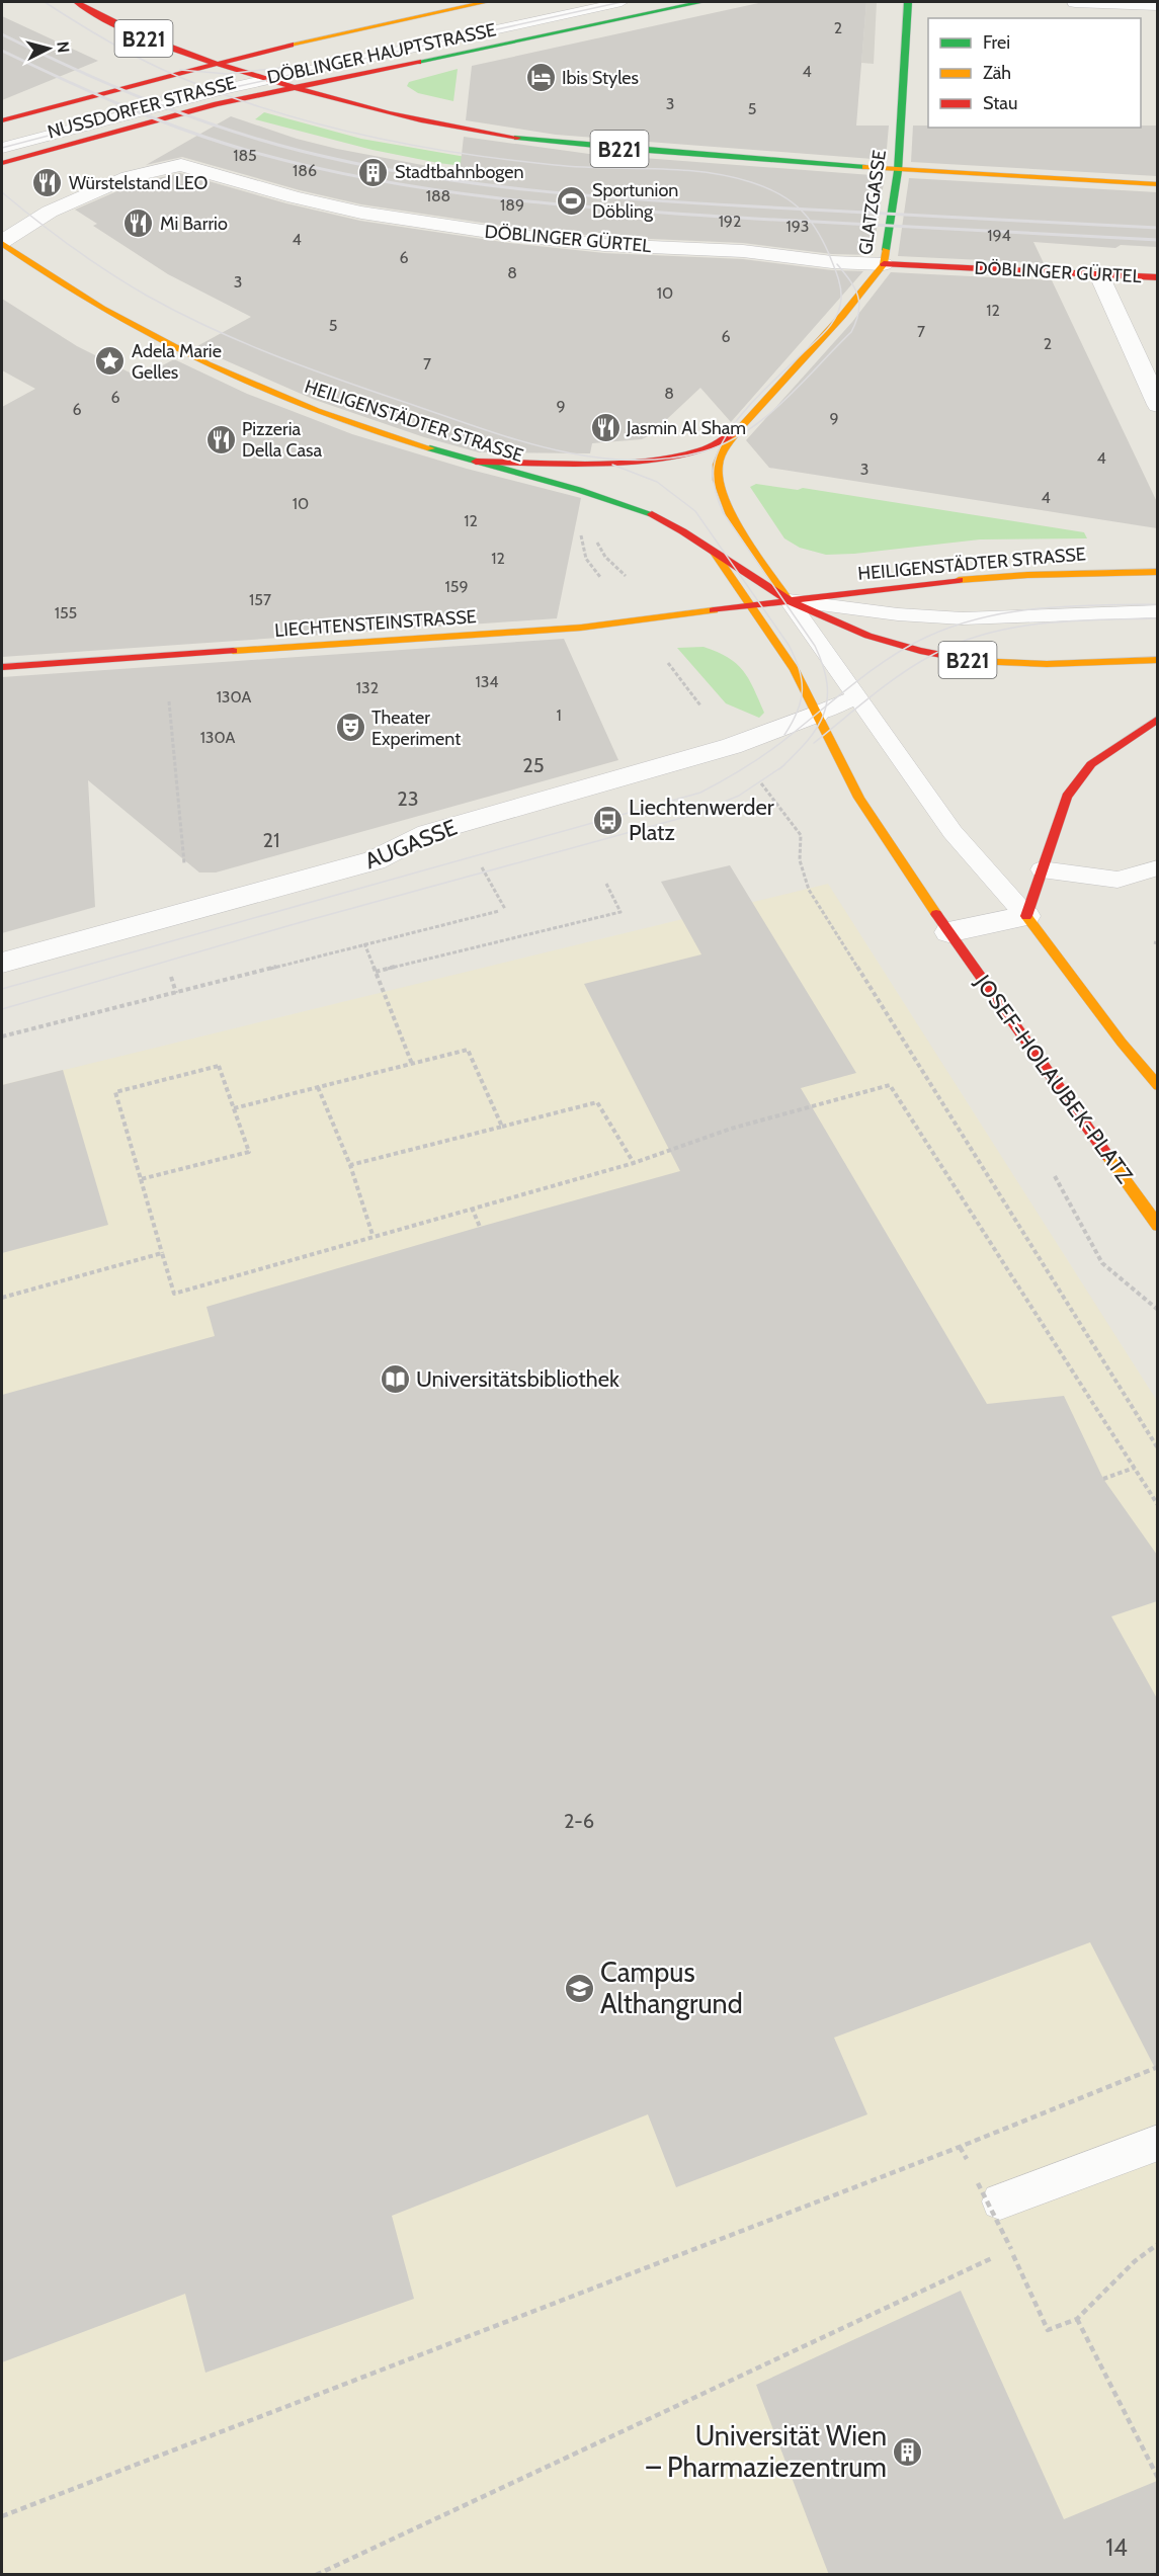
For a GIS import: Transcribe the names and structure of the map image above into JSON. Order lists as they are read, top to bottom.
{
  "streets": {
    "main road": [
      "B221",
      "DÖBLINGER HAUPTSTRASSE",
      "NUSSDORFER STRASSE",
      "GLATZGASSE",
      "DÖBLINGER GÜRTEL",
      "HEILIGENSTÄDTER STRASSE",
      "LIECHTENSTEINSTRASSE",
      "JOSEF-HOLAUBEK-PLATZ"
    ],
    "street": ["AUGASSE"]
  },
  "crossings": [
    ["B221", "DÖBLINGER HAUPTSTRASSE"],
    ["B221", "NUSSDORFER STRASSE"],
    ["B221", "GLATZGASSE"],
    ["DÖBLINGER HAUPTSTRASSE", "NUSSDORFER STRASSE"],
    ["GLATZGASSE", "DÖBLINGER GÜRTEL"],
    ["DÖBLINGER GÜRTEL", "HEILIGENSTÄDTER STRASSE"],
    ["AUGASSE", "JOSEF-HOLAUBEK-PLATZ"]
  ],
  "places": {
    "hotel": ["Ibis Styles"],
    "building": ["Stadtbahnbogen", "Universität Wien – Pharmaziezentrum"],
    "restaurant": [
      "Würstelstand LEO",
      "Mi Barrio",
      "Jasmin Al Sham",
      "Pizzeria Della Casa"
    ],
    "sports": ["Sportunion Döbling"],
    "place": ["Adela Marie Gelles"],
    "theatre": ["Theater Experiment"],
    "bus stop": ["Liechtenwerder Platz"],
    "library": ["Universitätsbibliothek"],
    "school or university": ["Campus Althangrund"]
  },
  "house_numbers": [
    "2",
    "4",
    "3",
    "5",
    "185",
    "186",
    "188",
    "189",
    "192",
    "193",
    "194",
    "4",
    "6",
    "8",
    "3",
    "10",
    "12",
    "5",
    "7",
    "6",
    "2",
    "7",
    "8",
    "6",
    "9",
    "6",
    "9",
    "4",
    "3",
    "4",
    "10",
    "12",
    "12",
    "159",
    "157",
    "155",
    "134",
    "132",
    "130A",
    "1",
    "130A",
    "25",
    "23",
    "21",
    "2-6",
    "14"
  ],
  "legend": ["Frei", "Zäh", "Stau"],
  "north": "right"
}
